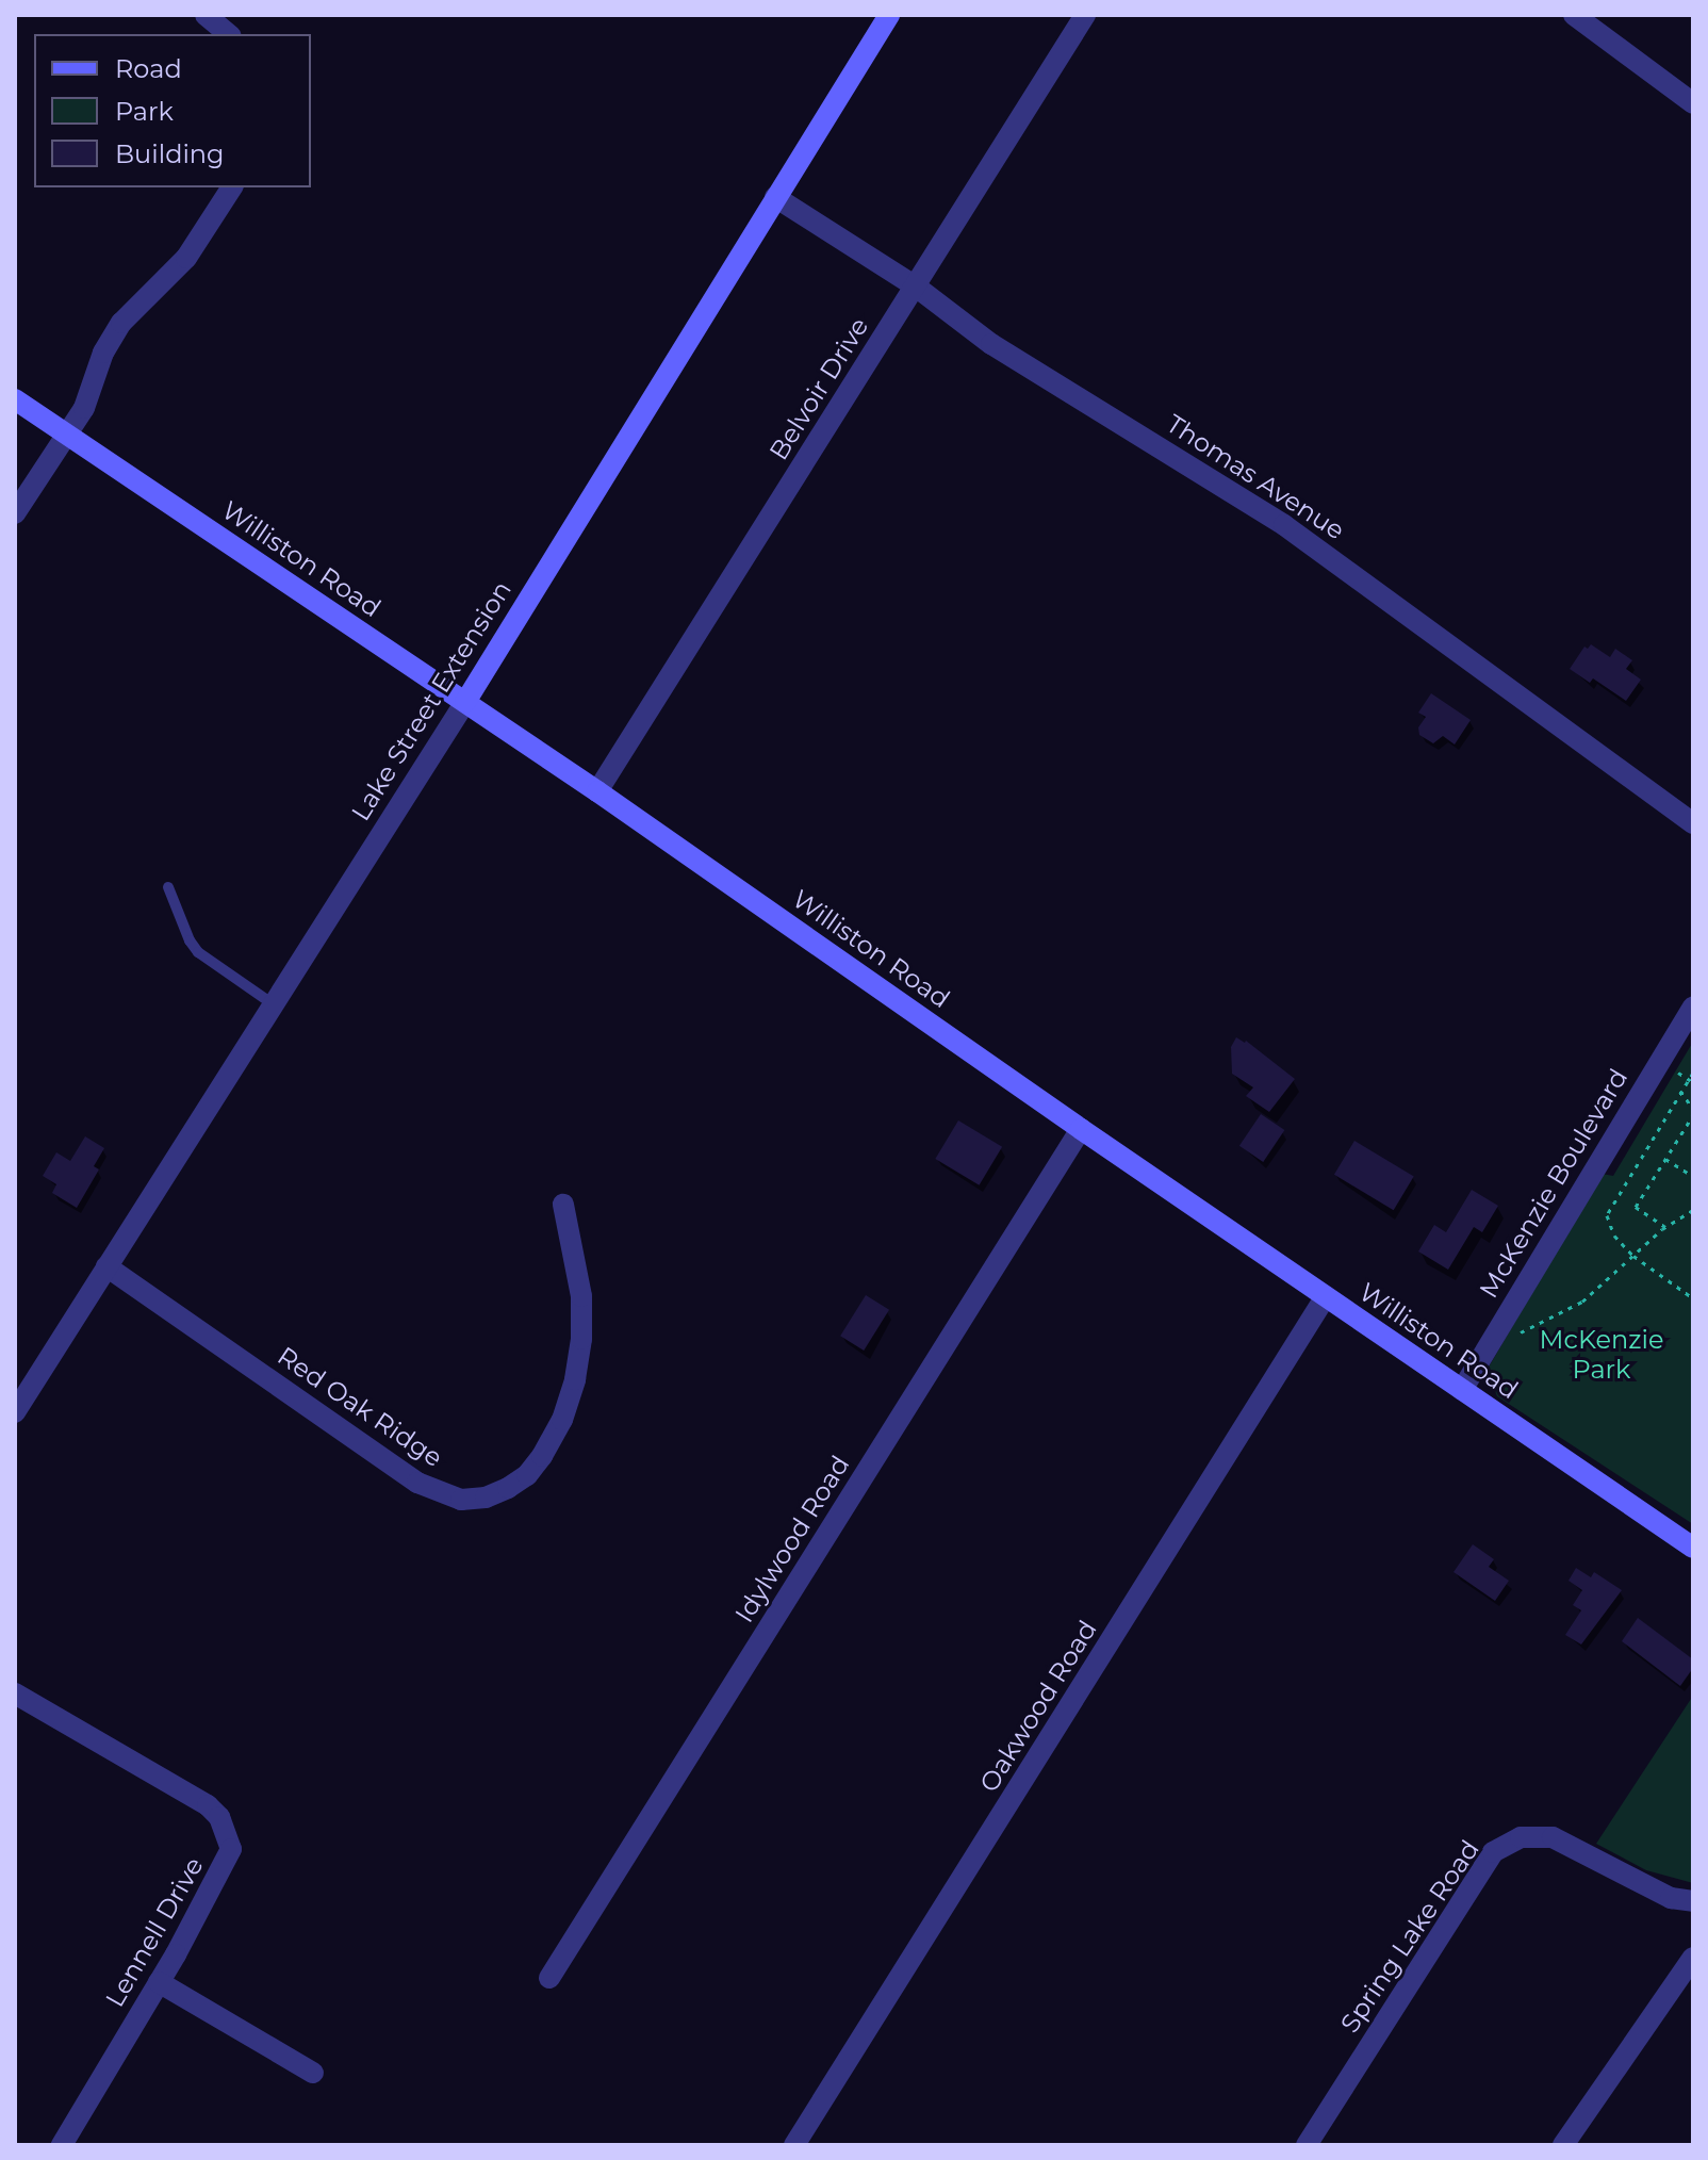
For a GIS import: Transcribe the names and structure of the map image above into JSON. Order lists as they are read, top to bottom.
{
  "streets": {
    "main road": ["Williston Road", "Lake Street Extension"],
    "street": [
      "Belvoir Drive",
      "Thomas Avenue",
      "McKenzie Boulevard",
      "Red Oak Ridge",
      "Idylwood Road",
      "Oakwood Road",
      "Lennell Drive",
      "Spring Lake Road"
    ]
  },
  "crossings": [
    ["Belvoir Drive", "Thomas Avenue"],
    ["Belvoir Drive", "Williston Road"],
    ["Thomas Avenue", "Lake Street Extension"],
    ["Williston Road", "Lake Street Extension"],
    ["Williston Road", "McKenzie Boulevard"],
    ["Williston Road", "Idylwood Road"],
    ["Williston Road", "Oakwood Road"],
    ["Lake Street Extension", "Red Oak Ridge"]
  ],
  "parks": ["McKenzie Park"],
  "legend": ["Road", "Park", "Building"]
}
